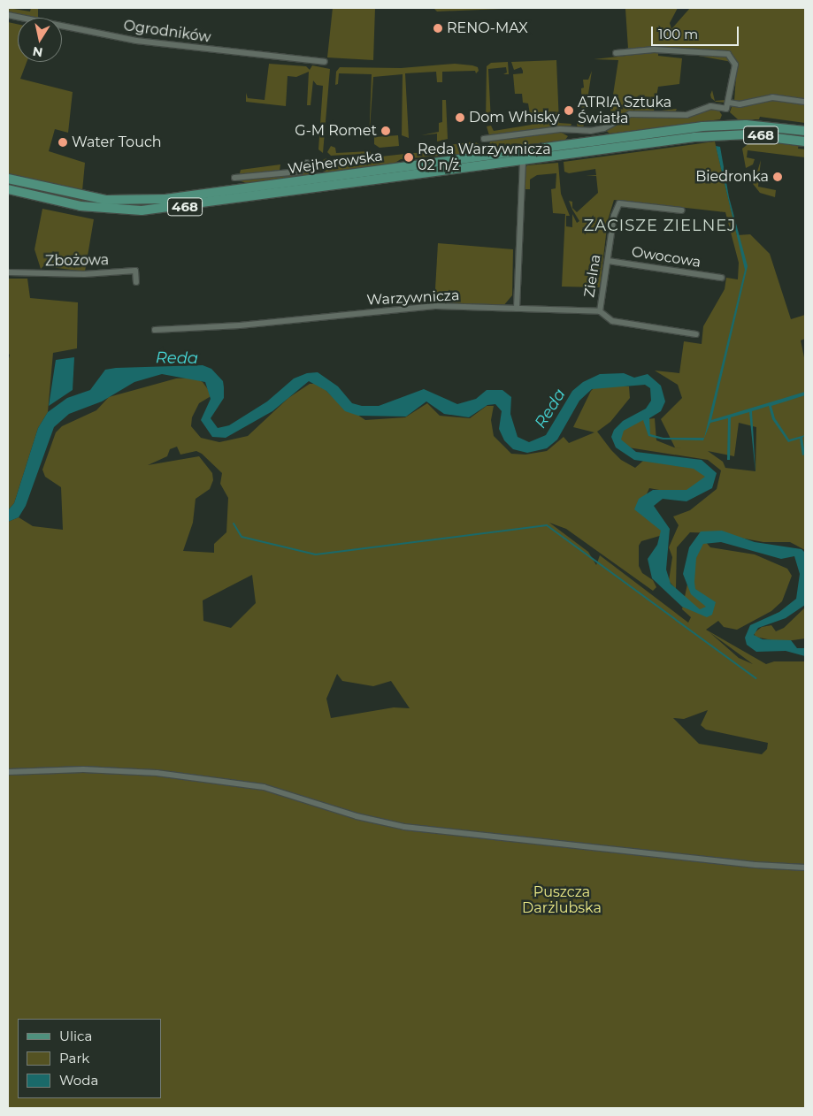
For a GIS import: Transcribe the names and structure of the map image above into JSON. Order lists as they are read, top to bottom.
{
  "streets": {
    "main road": ["468", "Wejherowska"],
    "street": [
      "Ogrodników",
      "Owocowa",
      "Zbożowa",
      "Zielna",
      "Warzywnicza"
    ]
  },
  "crossings": [
    ["Owocowa", "Zielna"],
    ["Zielna", "Warzywnicza"]
  ],
  "districts": ["ZACISZE ZIELNEJ"],
  "water": ["Reda"],
  "parks": ["Puszcza Darżlubska"],
  "places": [
    "RENO-MAX",
    "ATRIA Sztuka Światła",
    "Dom Whisky",
    "G-M Romet",
    "Water Touch",
    "Reda Warzywnicza 02 n/ż",
    "Biedronka"
  ],
  "legend": ["Ulica", "Park", "Woda"],
  "scale_bar": "100 m",
  "north": "bottom"
}
